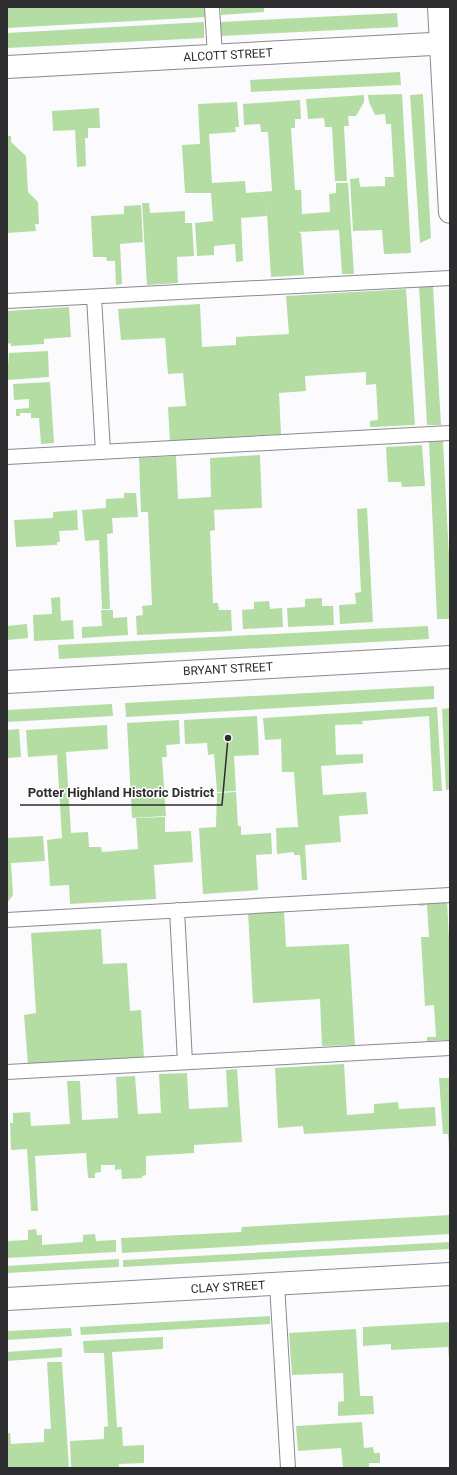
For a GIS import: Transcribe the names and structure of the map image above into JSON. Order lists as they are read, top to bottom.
{
  "streets": {
    "street": ["ALCOTT STREET", "BRYANT STREET", "CLAY STREET"]
  },
  "places": ["Potter Highland Historic District"]
}
